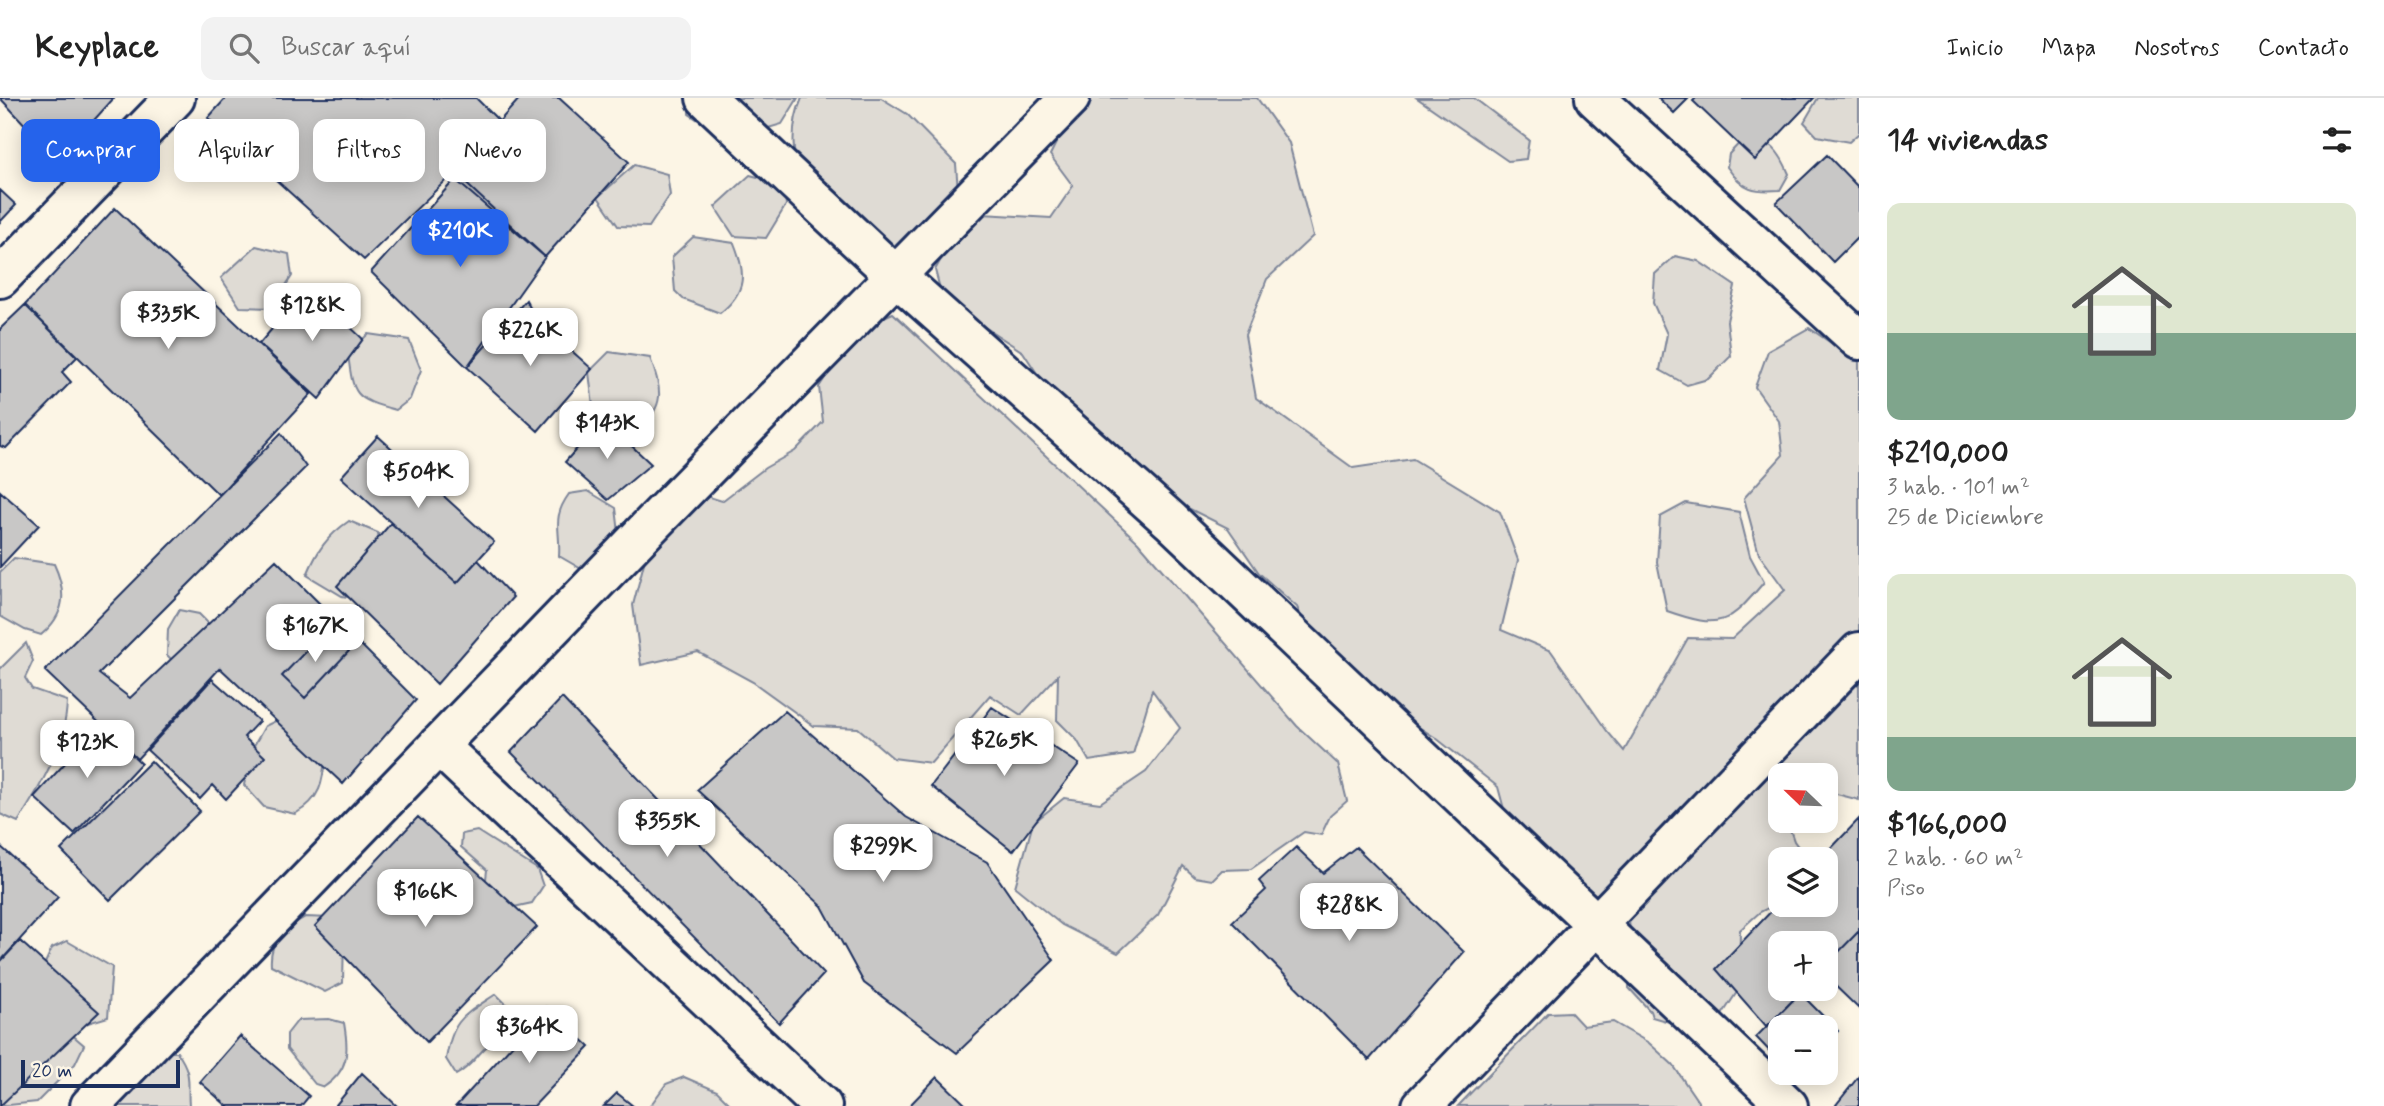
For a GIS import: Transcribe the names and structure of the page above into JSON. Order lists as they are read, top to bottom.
{
  "scale_bar": "20 m",
  "north": "top left",
  "page": {
    "header": "Keyplace",
    "search": "Buscar aquí",
    "nav": [
      "Inicio",
      "Mapa",
      "Nosotros",
      "Contacto"
    ],
    "heading": "14 viviendas",
    "chip": [
      "Comprar",
      "Alquilar",
      "Filtros",
      "Nuevo"
    ],
    "list": [
      {
        "name": "$210,000",
        "note": "3 hab. · 101 m² · 25 de Diciembre"
      },
      {
        "name": "$166,000",
        "note": "2 hab. · 60 m² · Piso"
      }
    ],
    "price": [
      "$210K",
      "$128K",
      "$335K",
      "$226K",
      "$143K",
      "$504K",
      "$167K",
      "$265K",
      "$123K",
      "$355K",
      "$299K",
      "$166K",
      "$288K",
      "$364K"
    ],
    "map_buttons": ["+", "−"],
    "scale": "20 m"
  }
}
